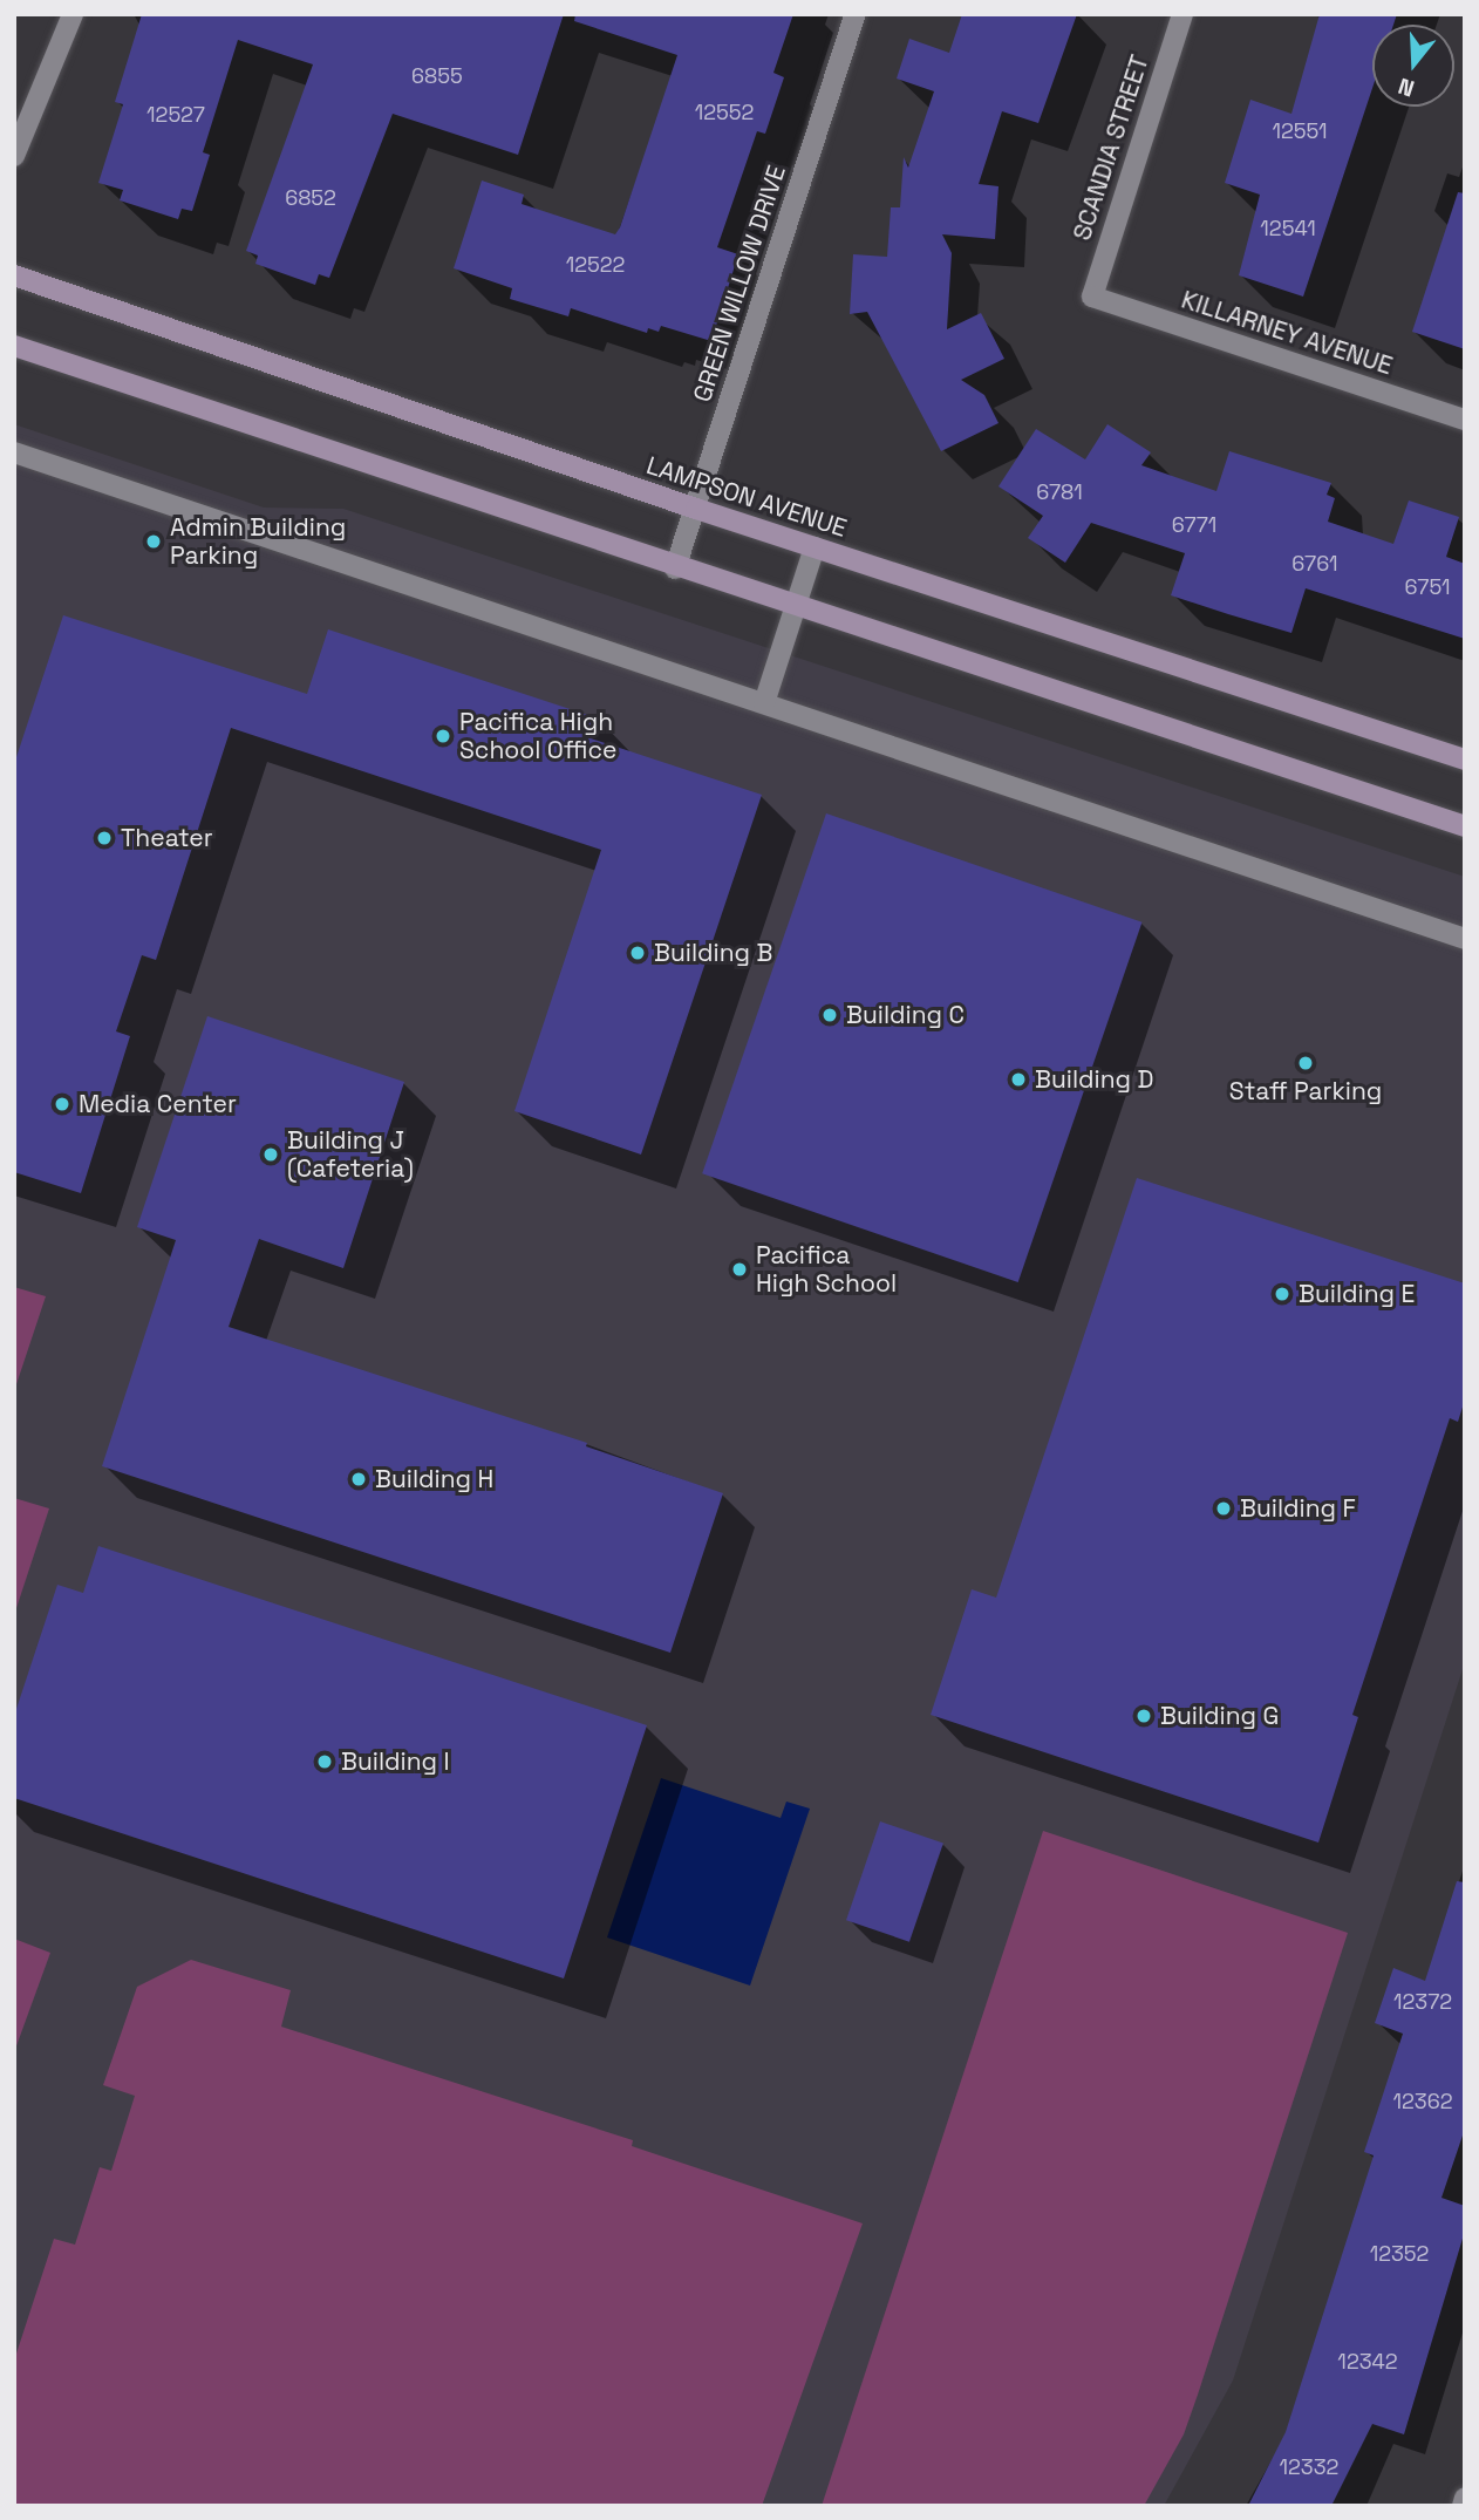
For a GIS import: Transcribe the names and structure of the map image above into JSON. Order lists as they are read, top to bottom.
{
  "streets": {
    "main road": ["LAMPSON AVENUE"],
    "street": ["SCANDIA STREET", "GREEN WILLOW DRIVE", "KILLARNEY AVENUE"]
  },
  "crossings": [
    ["SCANDIA STREET", "KILLARNEY AVENUE"],
    ["GREEN WILLOW DRIVE", "LAMPSON AVENUE"]
  ],
  "places": [
    "Admin Building Parking",
    "Pacifica High School Office",
    "Theater",
    "Building B",
    "Building C",
    "Staff Parking",
    "Building D",
    "Media Center",
    "Building J (Cafeteria)",
    "Pacifica High School",
    "Building E",
    "Building H",
    "Building F",
    "Building G",
    "Building I"
  ],
  "house_numbers": [
    "6855",
    "12552",
    "12527",
    "12551",
    "6852",
    "12541",
    "12522",
    "6781",
    "6771",
    "6761",
    "6751",
    "12372",
    "12362",
    "12352",
    "12342",
    "12332"
  ],
  "north": "bottom"
}
